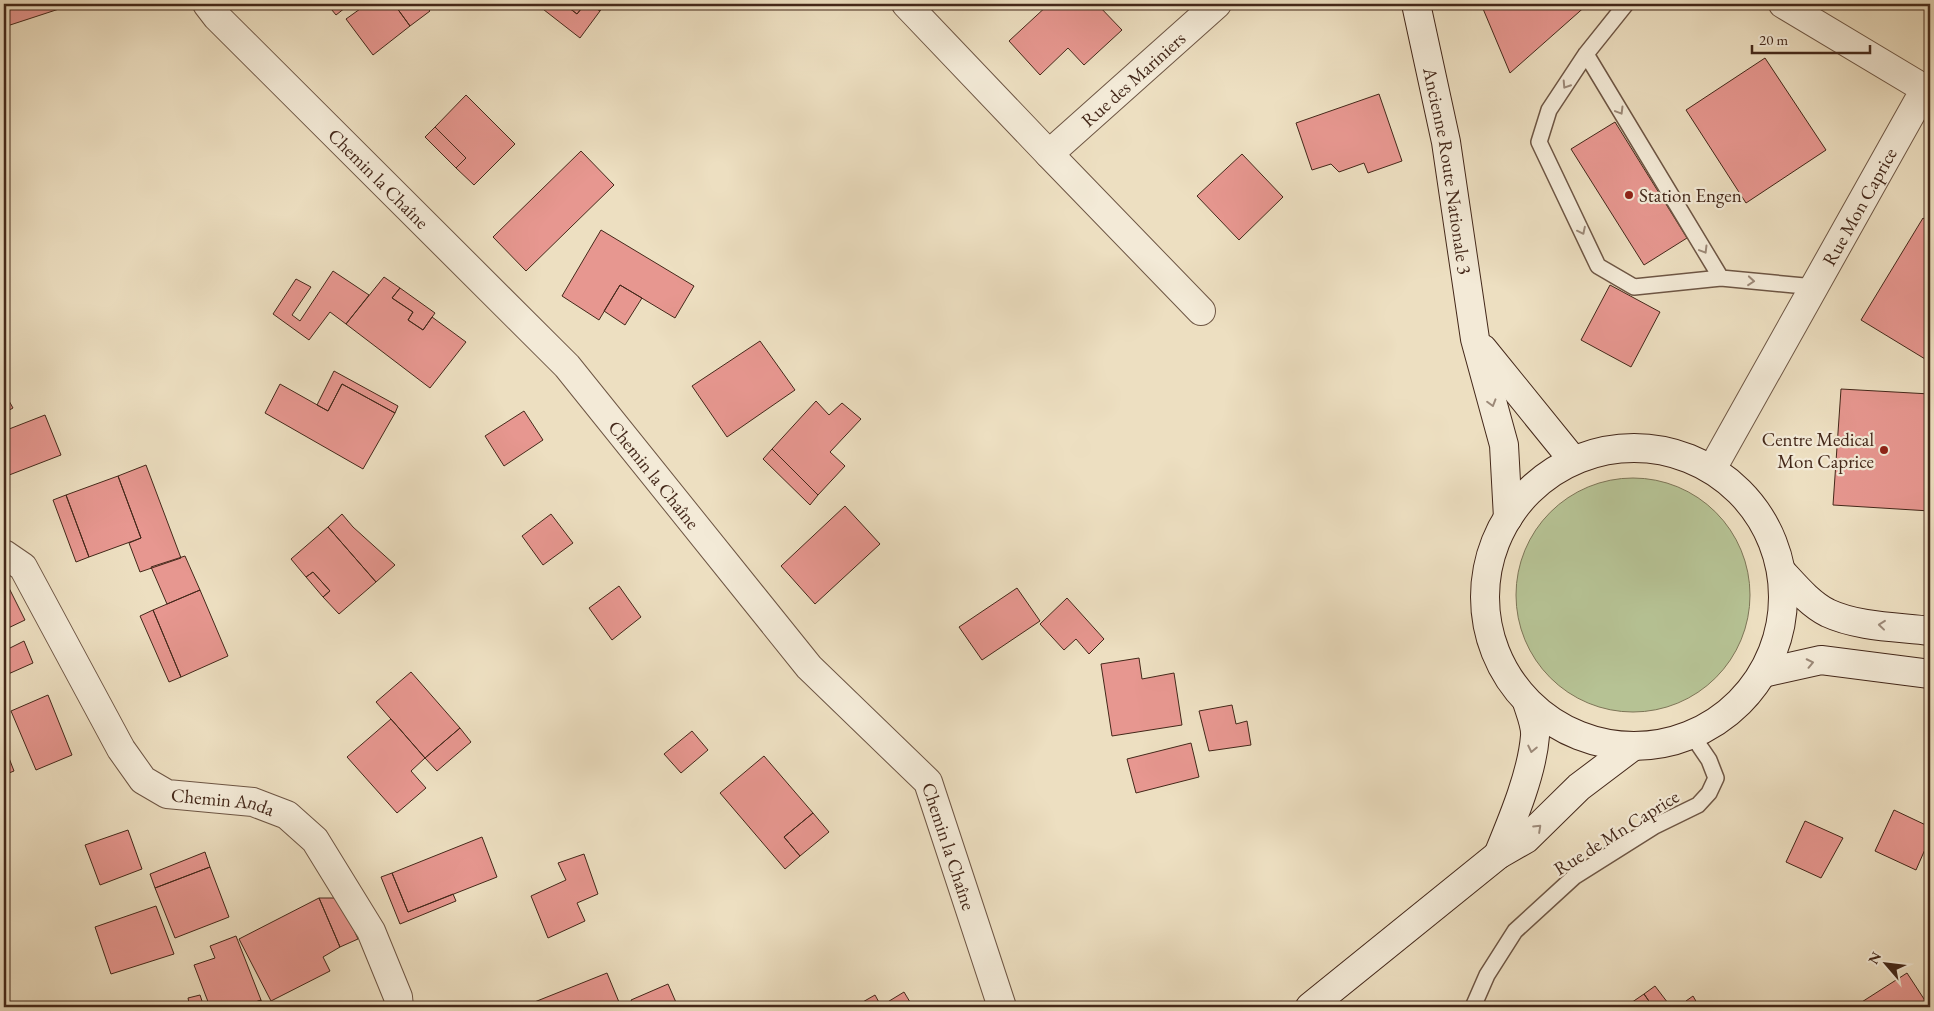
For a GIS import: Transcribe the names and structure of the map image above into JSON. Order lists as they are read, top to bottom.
{
  "streets": {
    "street": [
      "Rue des Mariniers",
      "Ancienne Route Nationale 3",
      "Chemin la Chaîne",
      "Rue Mon Caprice",
      "Chemin Anda"
    ],
    "lane": ["Rue de Mn Caprice"]
  },
  "places": ["Station Engen", "Centre Medical Mon Caprice"],
  "scale_bar": "20 m",
  "north": "top left"
}
